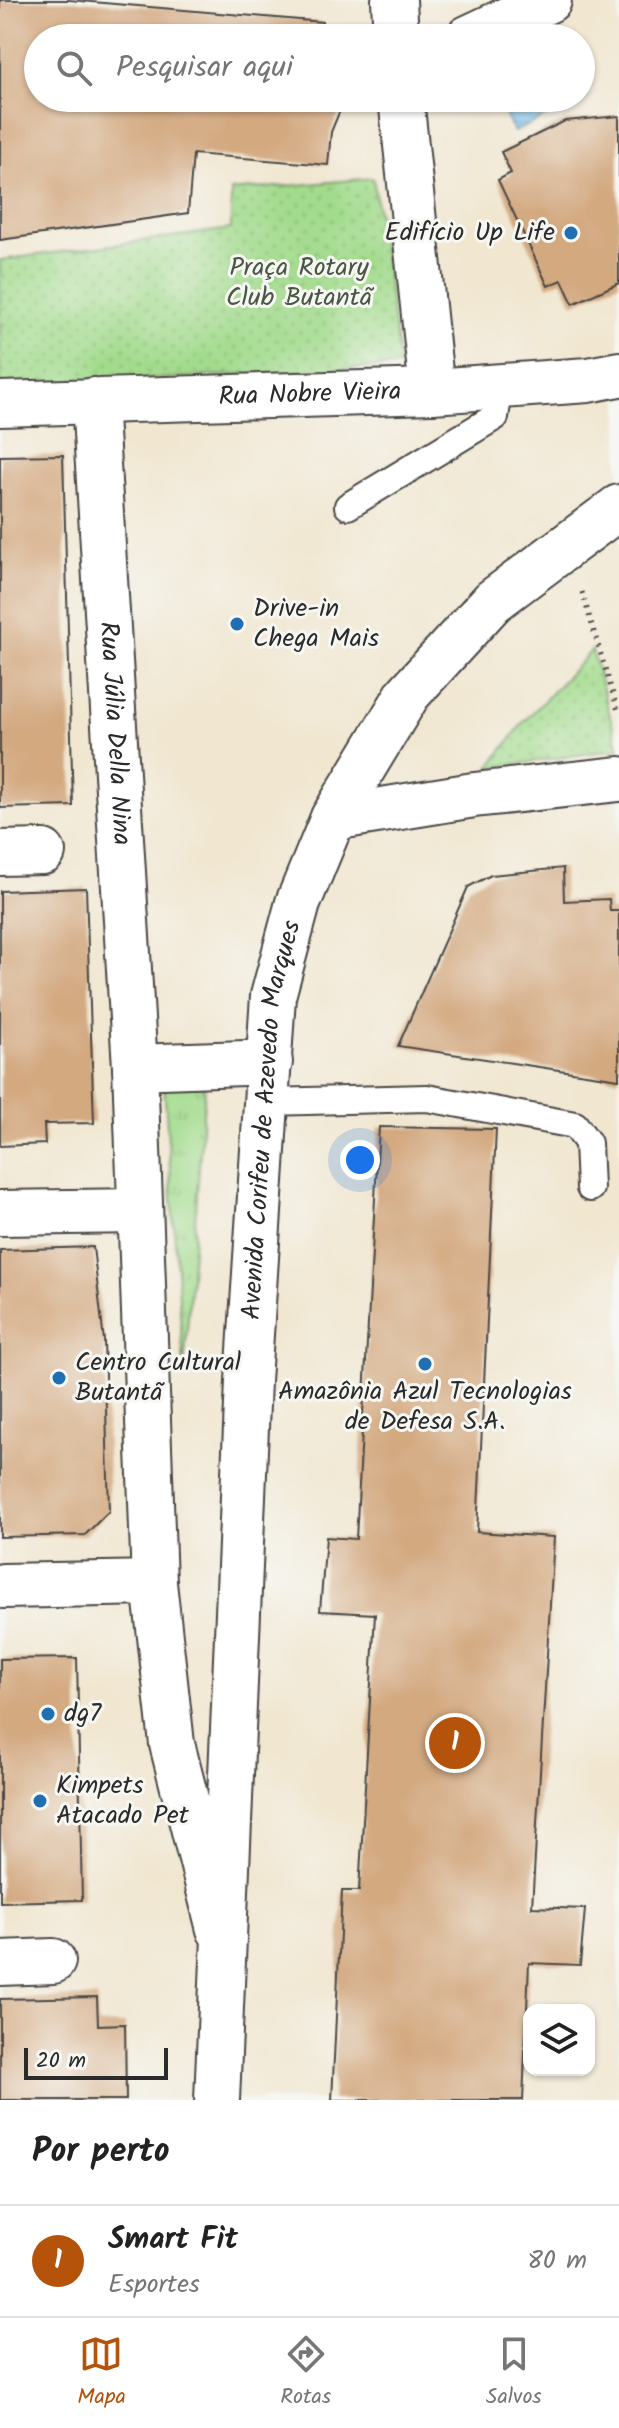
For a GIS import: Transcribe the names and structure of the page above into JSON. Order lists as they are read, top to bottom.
{
  "streets": {
    "street": ["Rua Nobre Vieira", "Rua Júlia Della Nina", "Avenida Corifeu de Azevedo Marques"]
  },
  "crossings": [
    ["Rua Nobre Vieira", "Rua Júlia Della Nina"],
    ["Rua Júlia Della Nina", "Avenida Corifeu de Azevedo Marques"]
  ],
  "parks": ["Praça Rotary Club Butantã"],
  "places": [
    "Edifício Up Life",
    "Drive-in Chega Mais",
    "Amazônia Azul Tecnologias de Defesa S.A.",
    "Centro Cultural Butantã",
    "dg7",
    "Kimpets Atacado Pet"
  ],
  "scale_bar": "20 m",
  "page": {
    "search": "Pesquisar aqui",
    "pins": "1",
    "scale": "20 m",
    "heading": "Por perto",
    "list": [
      {
        "mark": "1",
        "name": "Smart Fit",
        "note": "Esportes",
        "value": "80 m"
      }
    ],
    "nav": ["Mapa", "Rotas", "Salvos"]
  }
}
